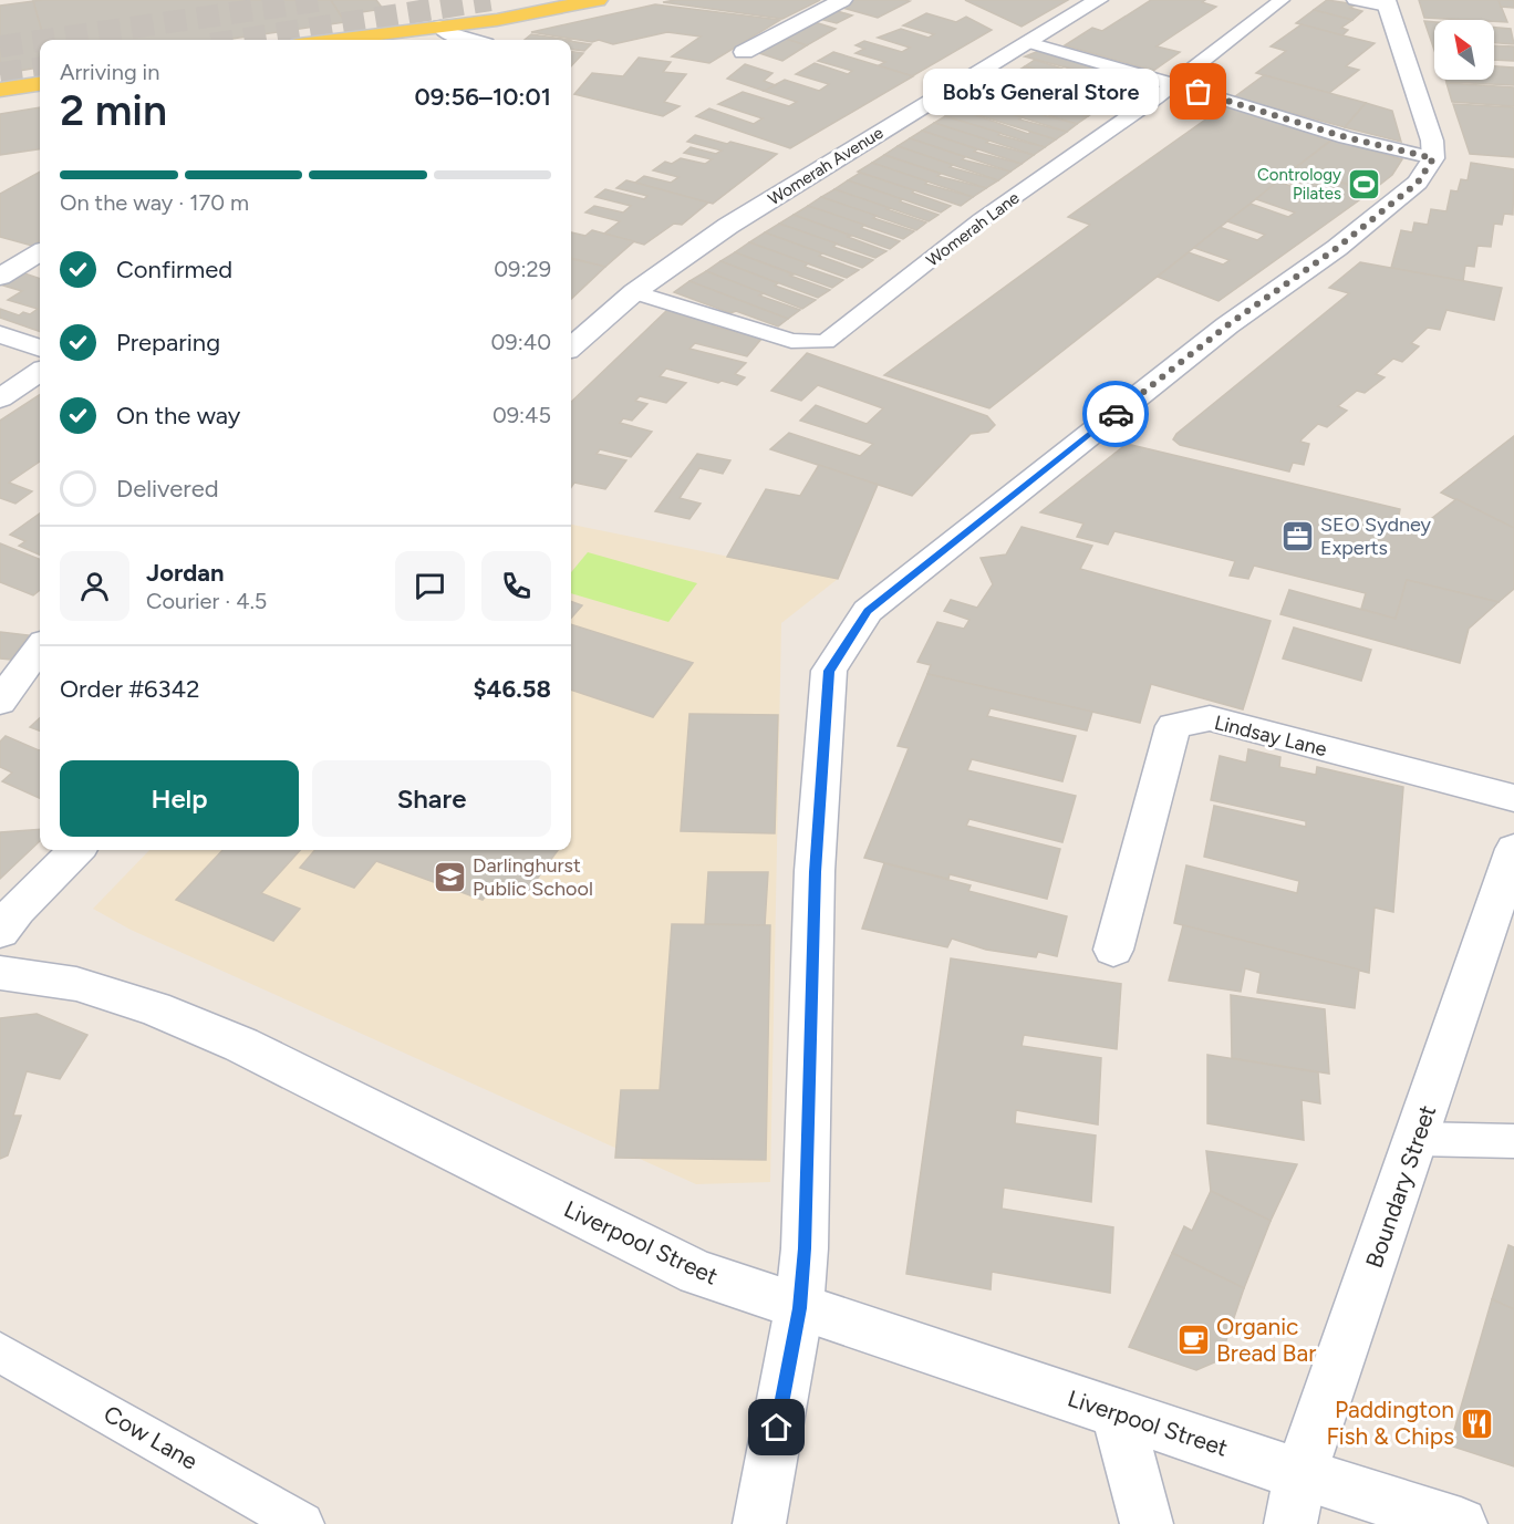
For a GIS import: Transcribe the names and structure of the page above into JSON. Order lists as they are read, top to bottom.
{
  "streets": {
    "street": [
      "Womerah Avenue",
      "Lindsay Lane",
      "Boundary Street",
      "Liverpool Street"
    ],
    "lane": ["Womerah Lane", "Cow Lane"]
  },
  "crossings": [
    ["Womerah Avenue", "Womerah Lane"],
    ["Boundary Street", "Liverpool Street"]
  ],
  "places": {
    "other": ["Bob’s General Store"],
    "sports": ["Contrology Pilates"],
    "office": ["SEO Sydney Experts"],
    "school or university": ["Darlinghurst Public School"],
    "cafe": ["Organic Bread Bar"],
    "restaurant": ["Paddington Fish & Chips"]
  },
  "north": "top left",
  "page": {
    "heading": ["2 min", "Arriving in", "09:56–10:01"],
    "panel": [
      "Jordan",
      "Courier · 4.5",
      "Order #6342",
      "$46.58"
    ],
    "bubble": "Bob’s General Store",
    "bar": "On the way · 170 m",
    "list": [
      ["Confirmed", "09:29"],
      ["Preparing", "09:40"],
      ["On the way", "09:45"],
      "Delivered"
    ],
    "buttons": ["Help", "Share"]
  }
}
